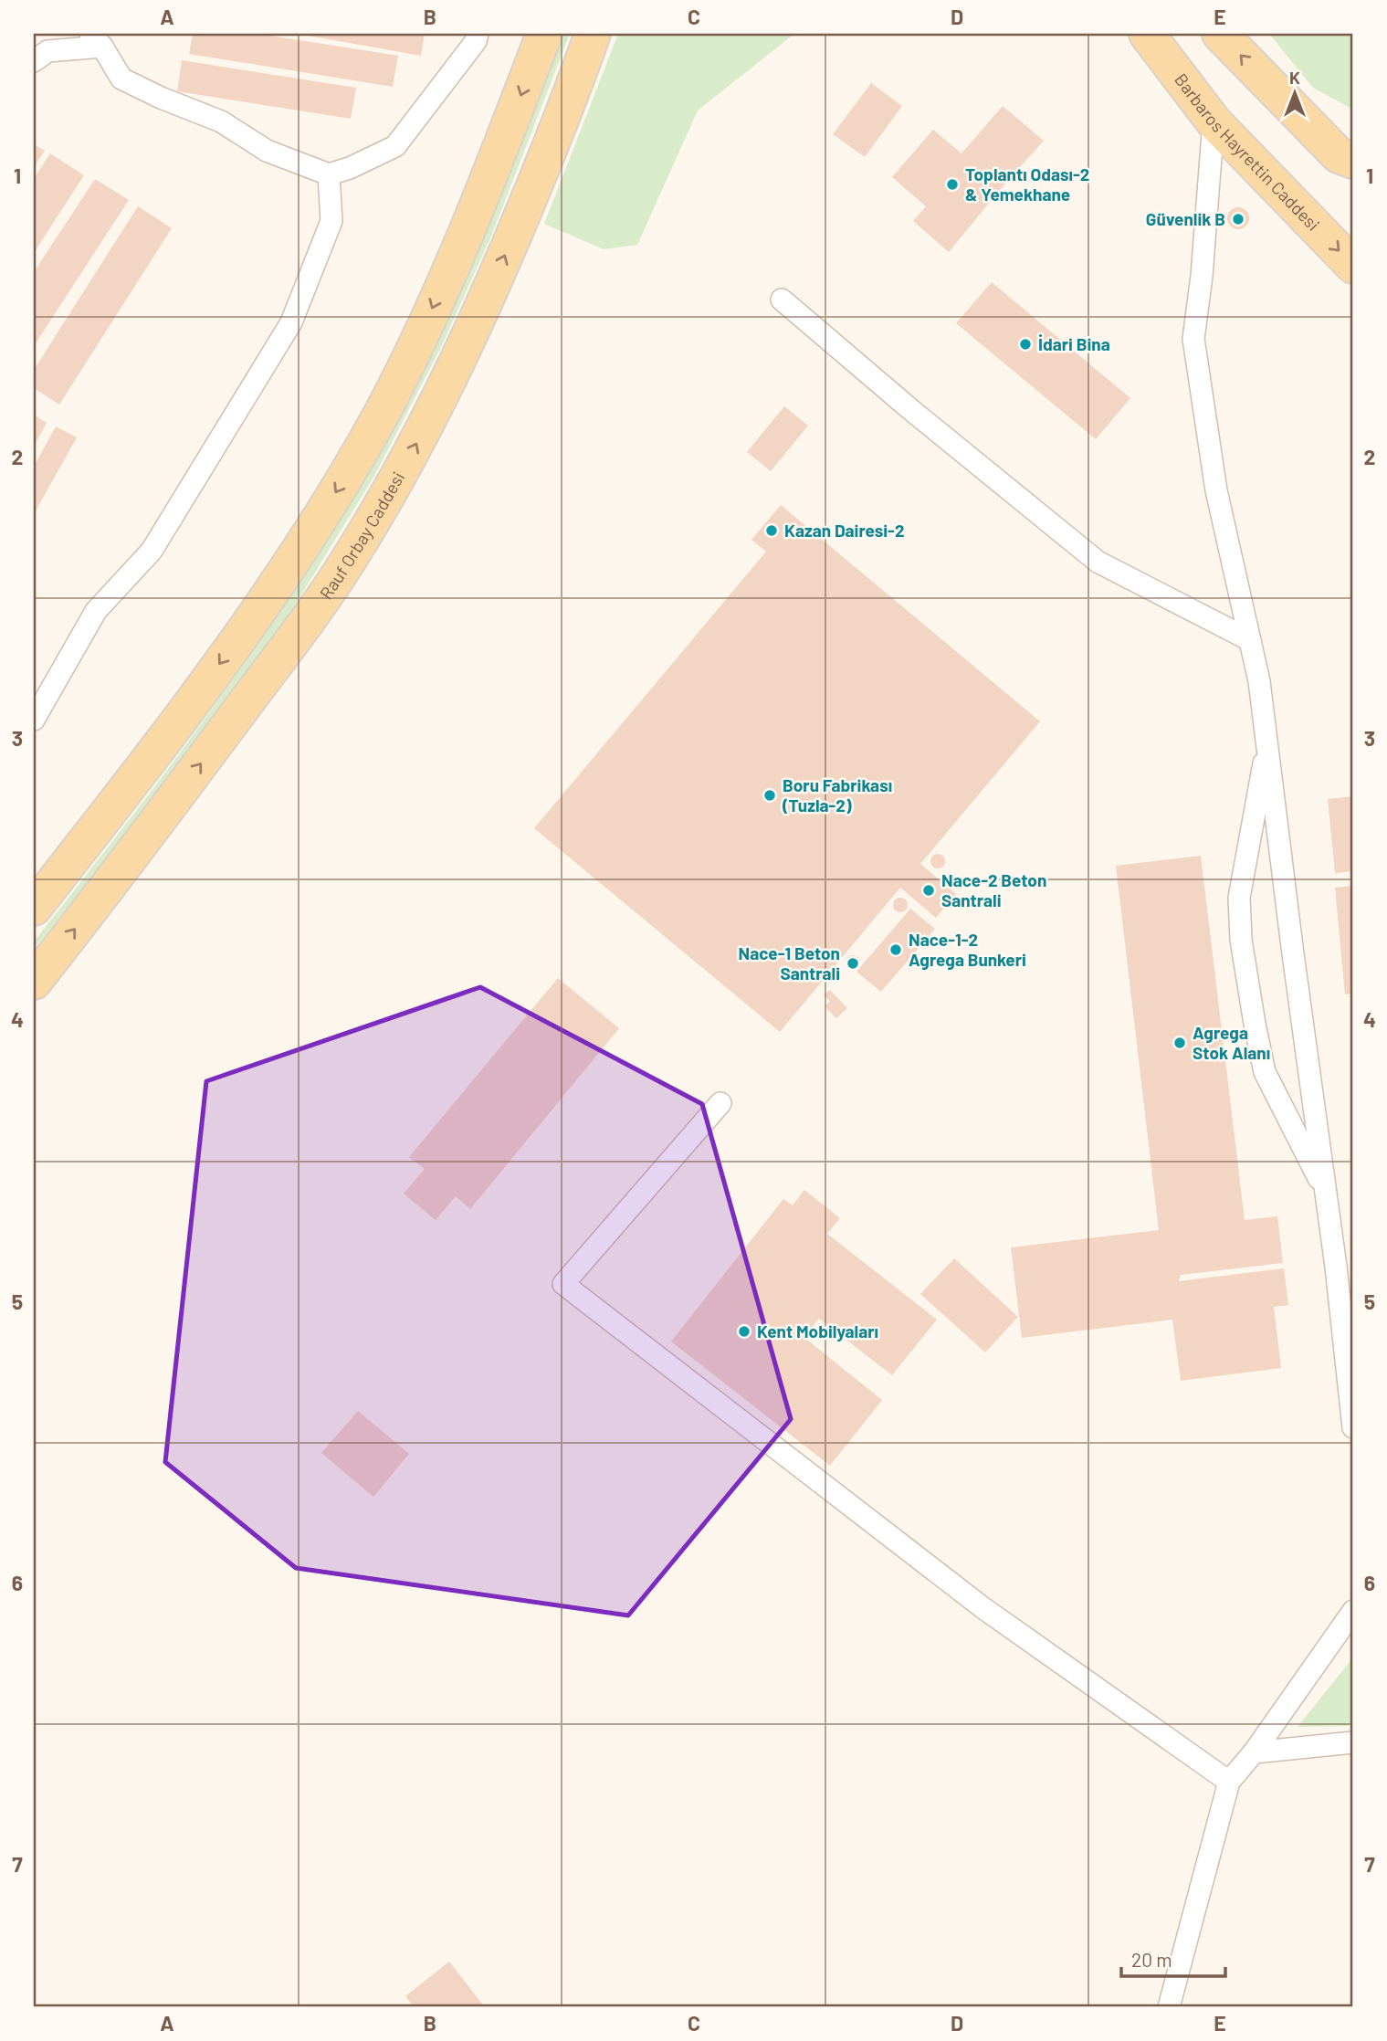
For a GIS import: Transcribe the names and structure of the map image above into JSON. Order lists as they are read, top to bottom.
{
  "streets": {
    "main road": ["Barbaros Hayrettin Caddesi", "Rauf Orbay Caddesi"]
  },
  "places": [
    "Toplantı Odası-2 & Yemekhane",
    "Güvenlik B",
    "İdari Bina",
    "Kazan Dairesi-2",
    "Boru Fabrikası (Tuzla-2)",
    "Nace-2 Beton Santrali",
    "Nace-1-2 Agrega Bunkeri",
    "Nace-1 Beton Santrali",
    "Agrega Stok Alanı",
    "Kent Mobilyaları"
  ],
  "scale_bar": "20 m",
  "north": "top",
  "grid": {
    "columns": [
      "A",
      "B",
      "C",
      "D",
      "E"
    ],
    "rows": [
      "1",
      "2",
      "3",
      "4",
      "5",
      "6",
      "7"
    ]
  }
}
